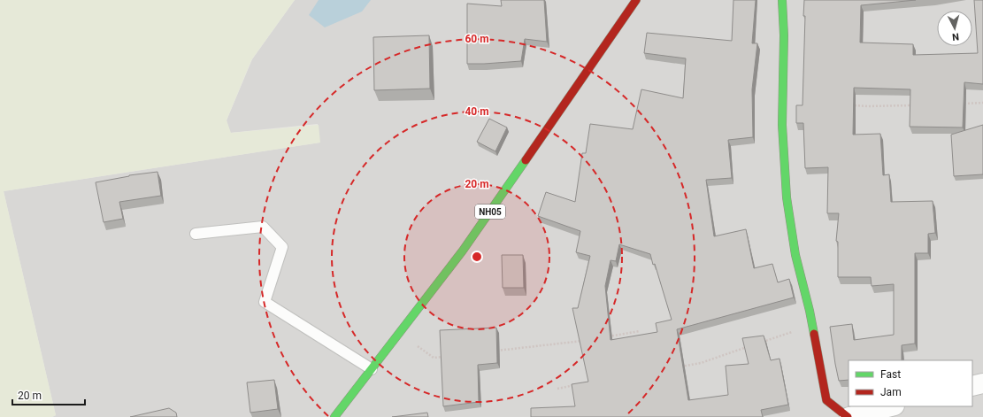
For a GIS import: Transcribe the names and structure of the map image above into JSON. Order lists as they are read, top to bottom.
{
  "streets": {
    "main road": ["NH05"]
  },
  "legend": ["Fast", "Jam"],
  "scale_bar": "20 m",
  "north": "bottom",
  "rings": ["60 m", "40 m", "20 m"]
}
